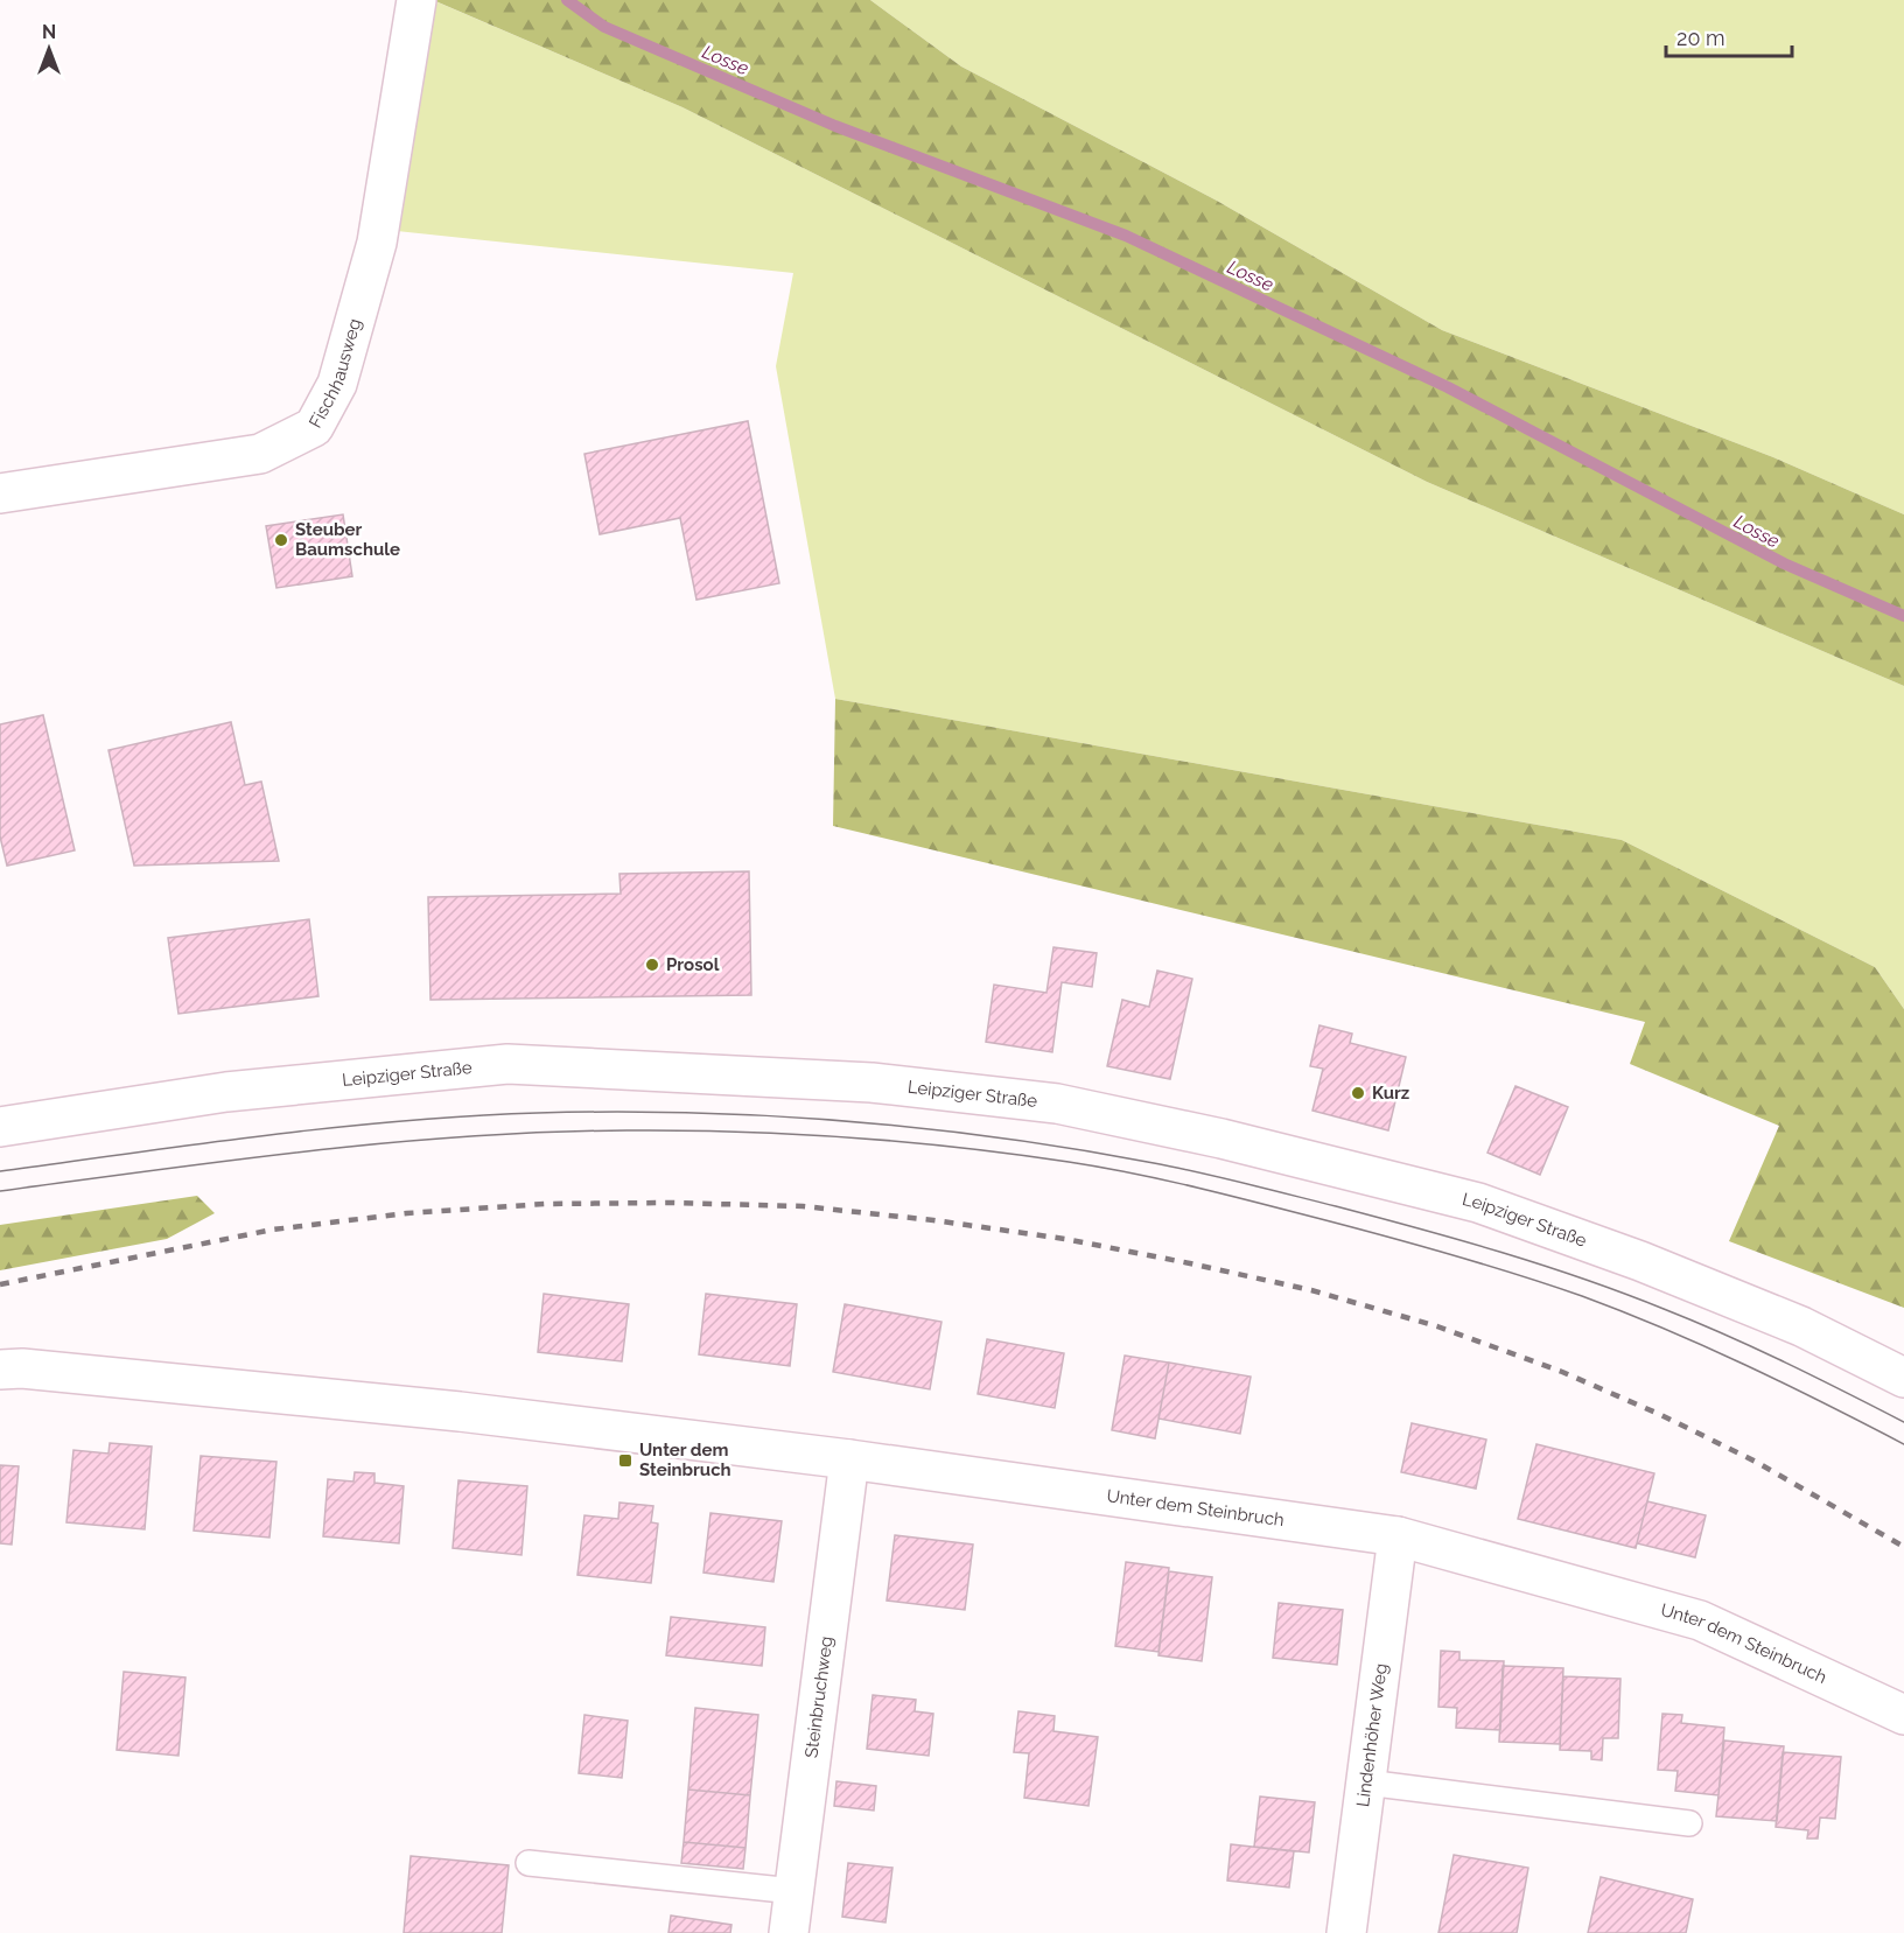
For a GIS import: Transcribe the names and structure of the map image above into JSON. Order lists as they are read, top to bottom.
{
  "streets": {
    "street": [
      "Fischhausweg",
      "Leipziger Straße",
      "Unter dem Steinbruch",
      "Steinbruchweg",
      "Lindenhöher Weg"
    ]
  },
  "crossings": [
    ["Unter dem Steinbruch", "Steinbruchweg"],
    ["Unter dem Steinbruch", "Lindenhöher Weg"]
  ],
  "water": ["Losse"],
  "places": {
    "other": ["Steuber Baumschule", "Prosol", "Kurz"],
    "transit": ["Unter dem Steinbruch"]
  },
  "scale_bar": "20 m",
  "north": "top"
}
